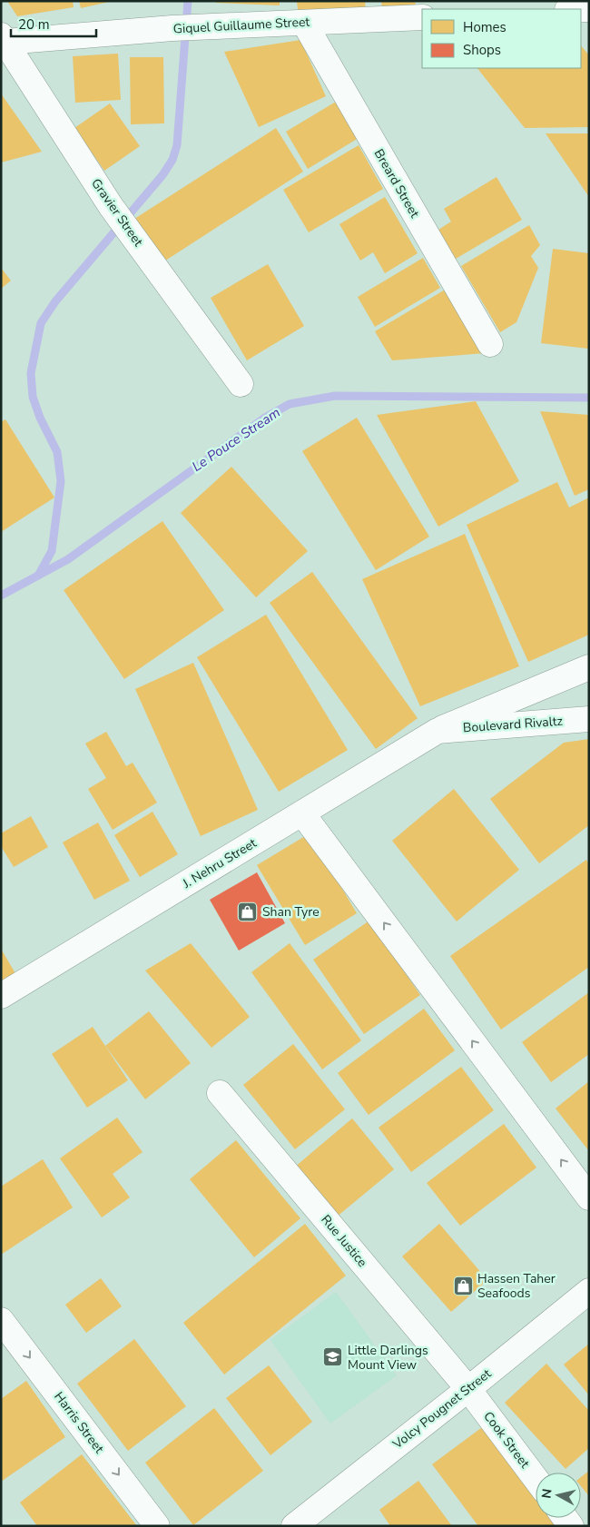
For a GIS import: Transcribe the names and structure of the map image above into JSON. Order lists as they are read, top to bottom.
{
  "streets": {
    "street": [
      "Giquel Guillaume Street",
      "Breard Street",
      "Gravier Street",
      "Boulevard Rivaltz",
      "J. Nehru Street",
      "Rue Justice",
      "Volcy Pougnet Street",
      "Harris Street",
      "Cook Street"
    ]
  },
  "crossings": [
    ["Giquel Guillaume Street", "Breard Street"],
    ["Giquel Guillaume Street", "Gravier Street"],
    ["Boulevard Rivaltz", "J. Nehru Street"],
    ["Rue Justice", "Volcy Pougnet Street"],
    ["Rue Justice", "Cook Street"],
    ["Volcy Pougnet Street", "Cook Street"]
  ],
  "one_way": ["Harris Street"],
  "water": ["Le Pouce Stream"],
  "places": {
    "shop": ["Shan Tyre", "Hassen Taher Seafoods"],
    "school or university": ["Little Darlings Mount View"]
  },
  "legend": ["Homes", "Shops"],
  "scale_bar": "20 m",
  "north": "left"
}
